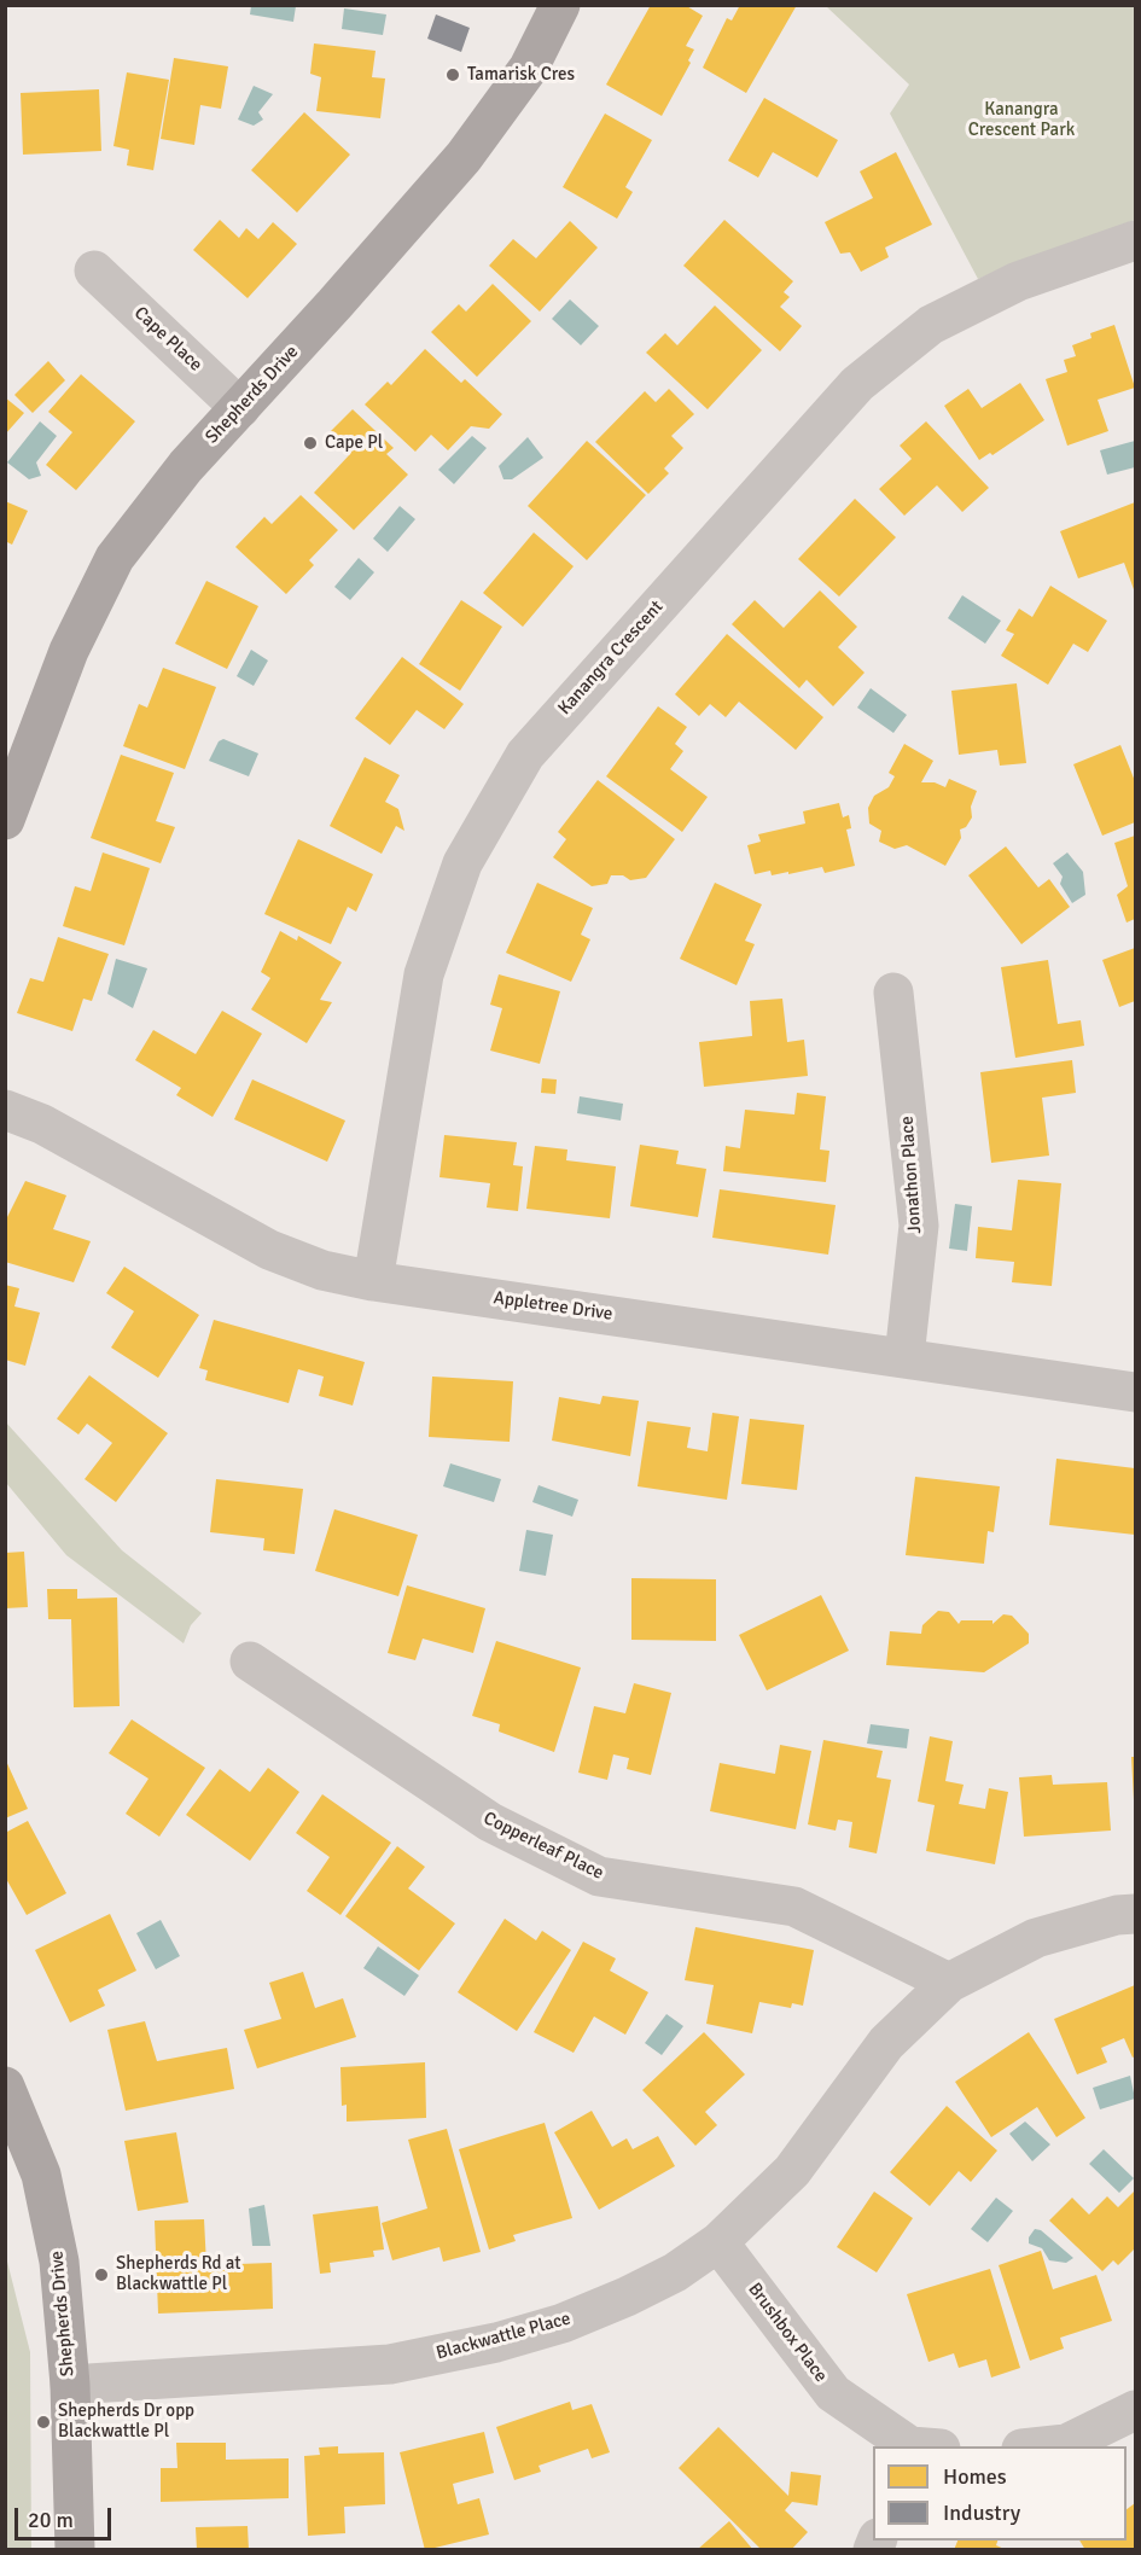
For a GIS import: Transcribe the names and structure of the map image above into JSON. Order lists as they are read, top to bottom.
{
  "streets": {
    "main road": ["Shepherds Drive"],
    "street": [
      "Cape Place",
      "Kanangra Crescent",
      "Jonathon Place",
      "Appletree Drive",
      "Copperleaf Place",
      "Brushbox Place",
      "Blackwattle Place"
    ]
  },
  "crossings": [
    ["Cape Place", "Shepherds Drive"],
    ["Shepherds Drive", "Blackwattle Place"],
    ["Kanangra Crescent", "Appletree Drive"],
    ["Jonathon Place", "Appletree Drive"],
    ["Copperleaf Place", "Blackwattle Place"],
    ["Brushbox Place", "Blackwattle Place"]
  ],
  "parks": ["Kanangra Crescent Park"],
  "places": [
    "Tamarisk Cres",
    "Cape Pl",
    "Shepherds Rd at Blackwattle Pl",
    "Shepherds Dr opp Blackwattle Pl"
  ],
  "legend": ["Homes", "Industry"],
  "scale_bar": "20 m"
}
